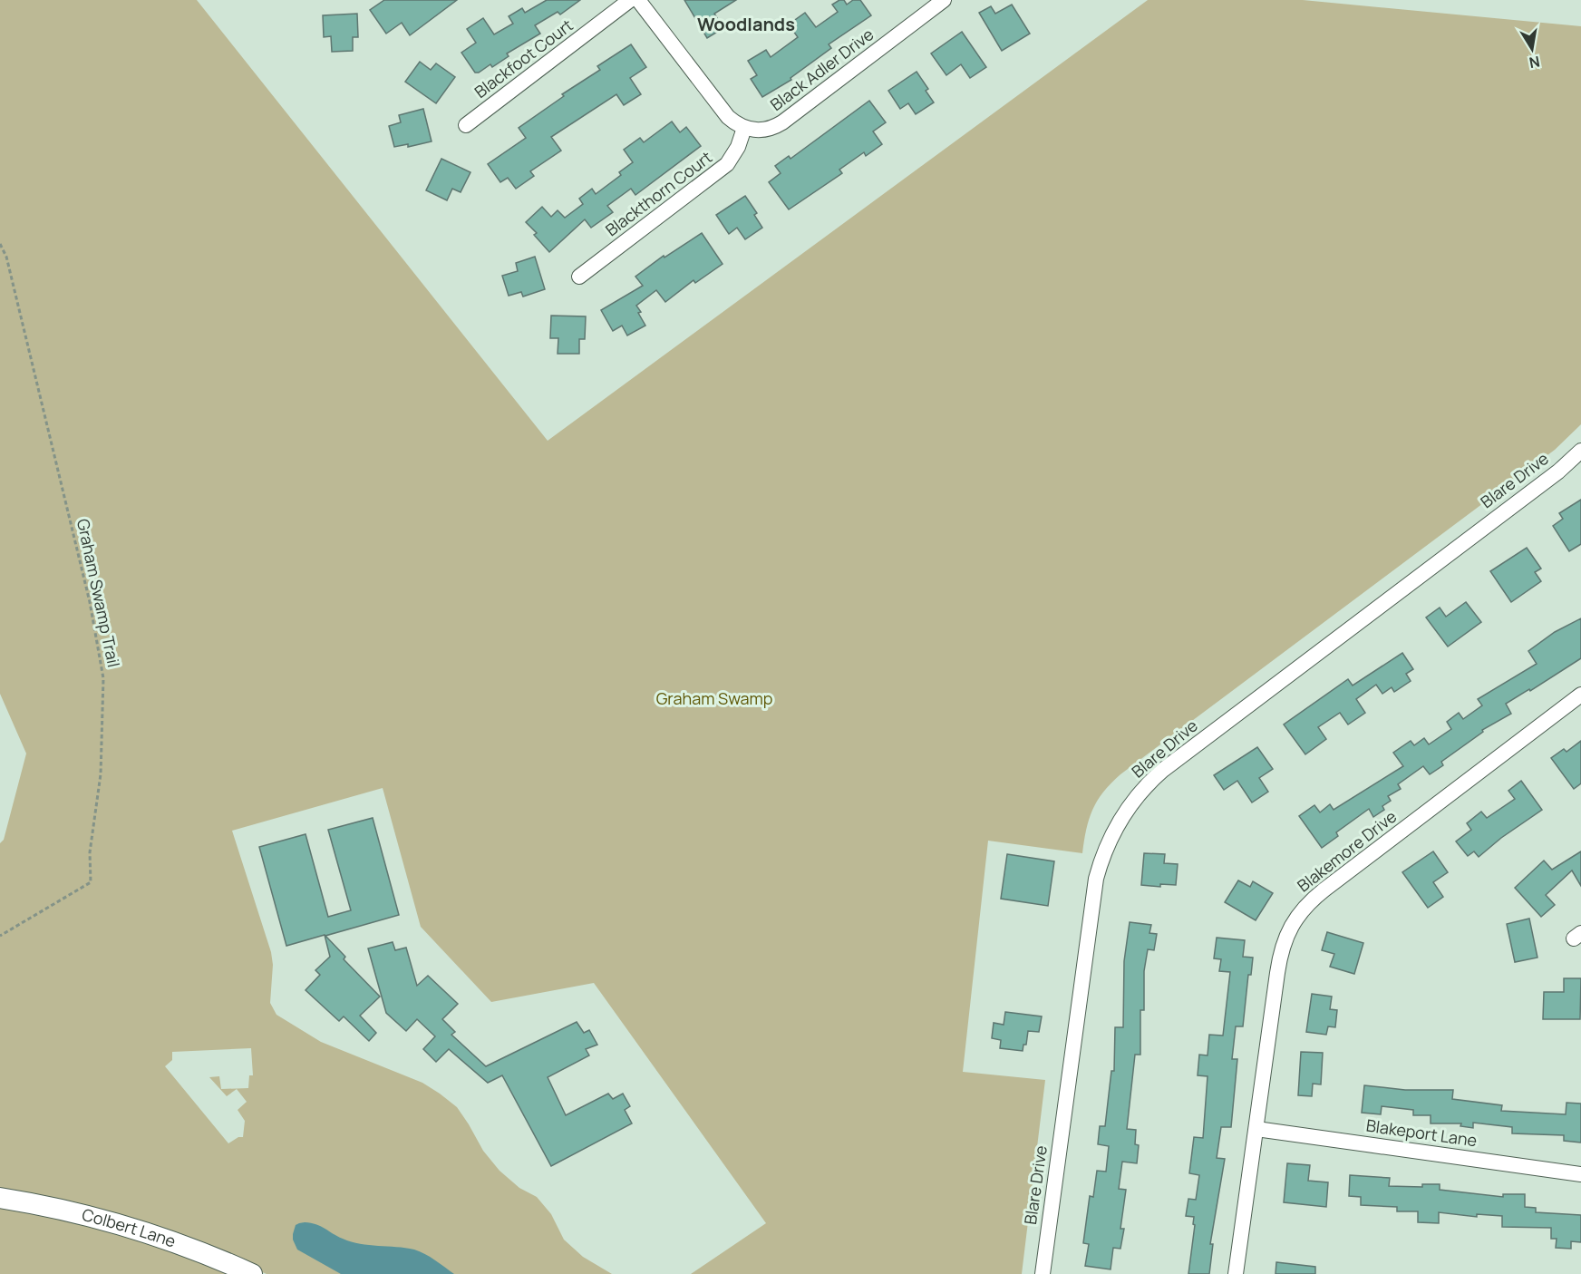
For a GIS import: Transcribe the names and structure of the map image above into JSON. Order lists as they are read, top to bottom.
{
  "streets": {
    "street": [
      "Blackfoot Court",
      "Black Adler Drive",
      "Blackthorn Court",
      "Blare Drive",
      "Blakemore Drive",
      "Blakeport Lane",
      "Colbert Lane"
    ],
    "path": ["Graham Swamp Trail"]
  },
  "crossings": [
    ["Black Adler Drive", "Blackthorn Court"],
    ["Blakemore Drive", "Blakeport Lane"]
  ],
  "districts": ["Woodlands"],
  "parks": ["Graham Swamp"],
  "north": "bottom"
}
